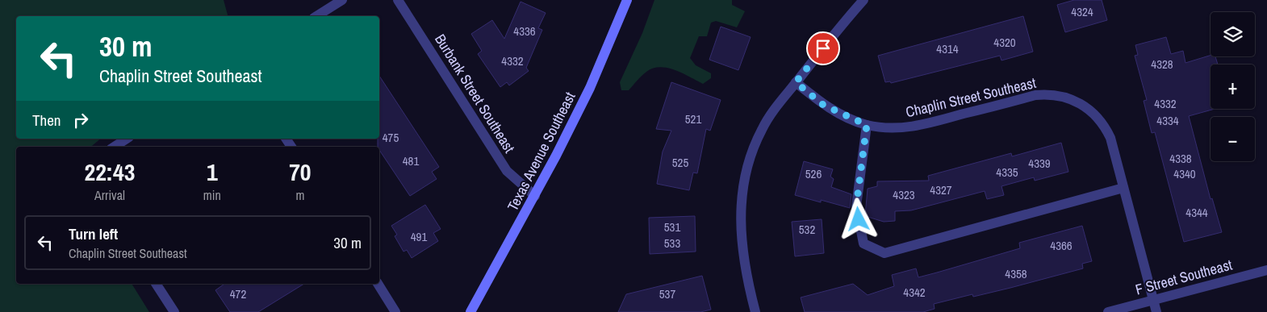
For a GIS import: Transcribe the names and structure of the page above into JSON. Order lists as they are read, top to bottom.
{
  "streets": {
    "main road": ["Texas Avenue Southeast"],
    "street": ["Burbank Street Southeast", "Chaplin Street Southeast", "F Street Southeast"]
  },
  "crossings": [
    ["Burbank Street Southeast", "Texas Avenue Southeast"],
    ["Chaplin Street Southeast", "F Street Southeast"]
  ],
  "house_numbers": [
    "4324",
    "4336",
    "4320",
    "4314",
    "4332",
    "4328",
    "4332",
    "521",
    "4334",
    "475",
    "4338",
    "481",
    "525",
    "4339",
    "4335",
    "526",
    "4340",
    "4327",
    "4323",
    "4344",
    "531",
    "532",
    "491",
    "533",
    "4366",
    "4358",
    "4342",
    "472",
    "537"
  ],
  "page": {
    "map_buttons": ["+", "−"],
    "turn": ["30 m", "Chaplin Street Southeast"],
    "then": "Then",
    "eta": [
      "22:43",
      "Arrival",
      "1",
      "min",
      "70",
      "m"
    ],
    "list": [
      {
        "name": "Turn left",
        "note": "Chaplin Street Southeast",
        "value": "30 m"
      }
    ]
  }
}
